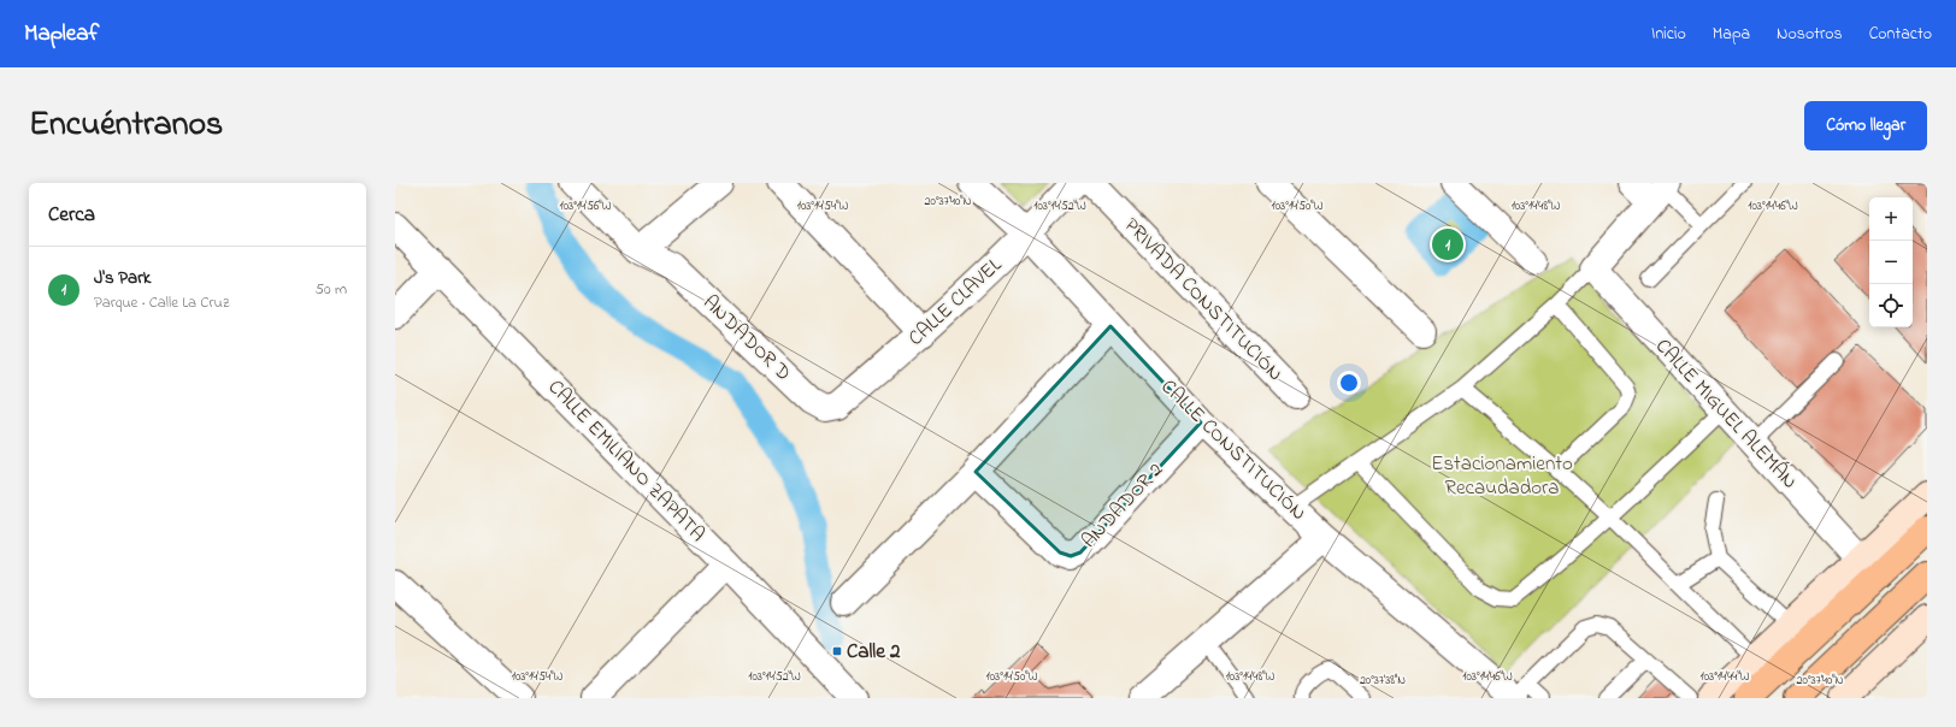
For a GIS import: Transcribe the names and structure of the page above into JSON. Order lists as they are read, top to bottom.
{
  "streets": {
    "street": [
      "PRIVADA CONSTITUCIÓN",
      "CALLE CLAVEL",
      "ANDADOR D",
      "CALLE MIGUEL ALEMÁN",
      "CALLE CONSTITUCIÓN",
      "CALLE EMILIANO ZAPATA",
      "ANDADOR 2"
    ]
  },
  "crossings": [
    ["CALLE CLAVEL", "ANDADOR D"],
    ["CALLE CLAVEL", "CALLE CONSTITUCIÓN"],
    ["CALLE CONSTITUCIÓN", "ANDADOR 2"]
  ],
  "parks": ["Estacionamiento Recaudadora"],
  "places": {
    "transit": ["Calle 2"]
  },
  "page": {
    "header": "Mapleaf",
    "nav": [
      "Inicio",
      "Mapa",
      "Nosotros",
      "Contacto"
    ],
    "title": "Encuéntranos",
    "buttons": "Cómo llegar",
    "heading": "Cerca",
    "map_buttons": ["+", "−"],
    "pins": "1",
    "list": [
      {
        "mark": "1",
        "name": "J's Park",
        "note": "Parque · Calle La Cruz",
        "value": "50 m"
      }
    ]
  },
  "coordinates": [
    "20°37'40\"N",
    "103°14'46\"W",
    "103°14'56\"W",
    "103°14'54\"W",
    "103°14'52\"W",
    "103°14'50\"W",
    "103°14'48\"W",
    "103°14'44\"W",
    "20°37'38\"N"
  ]
}
